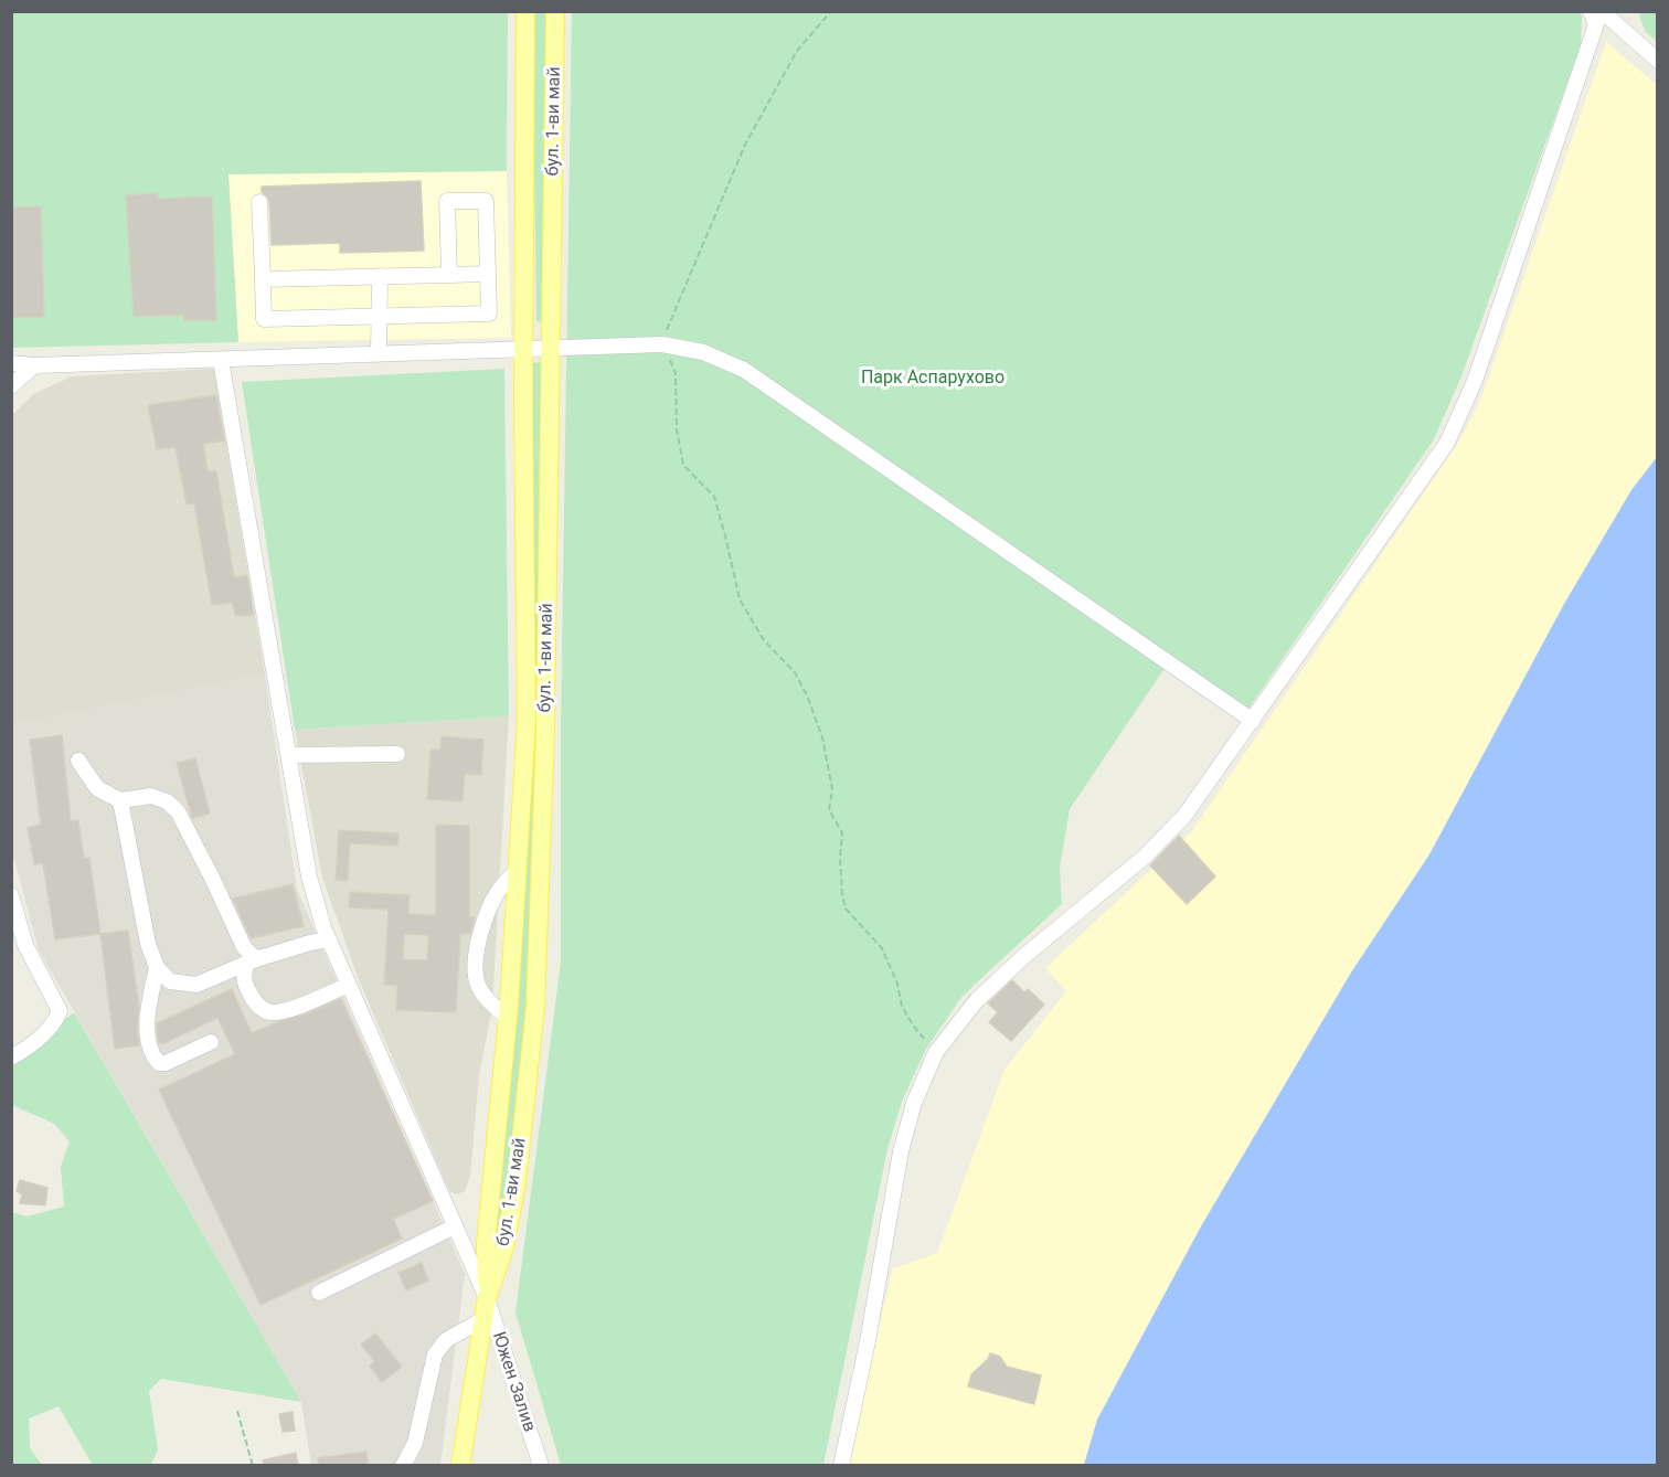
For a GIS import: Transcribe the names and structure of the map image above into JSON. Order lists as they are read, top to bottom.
{
  "streets": {
    "main road": ["бул. 1-ви май"],
    "street": ["Южен Залив"]
  },
  "crossings": [
    ["бул. 1-ви май", "Южен Залив"]
  ],
  "parks": ["Парк Аспарухово"]
}
